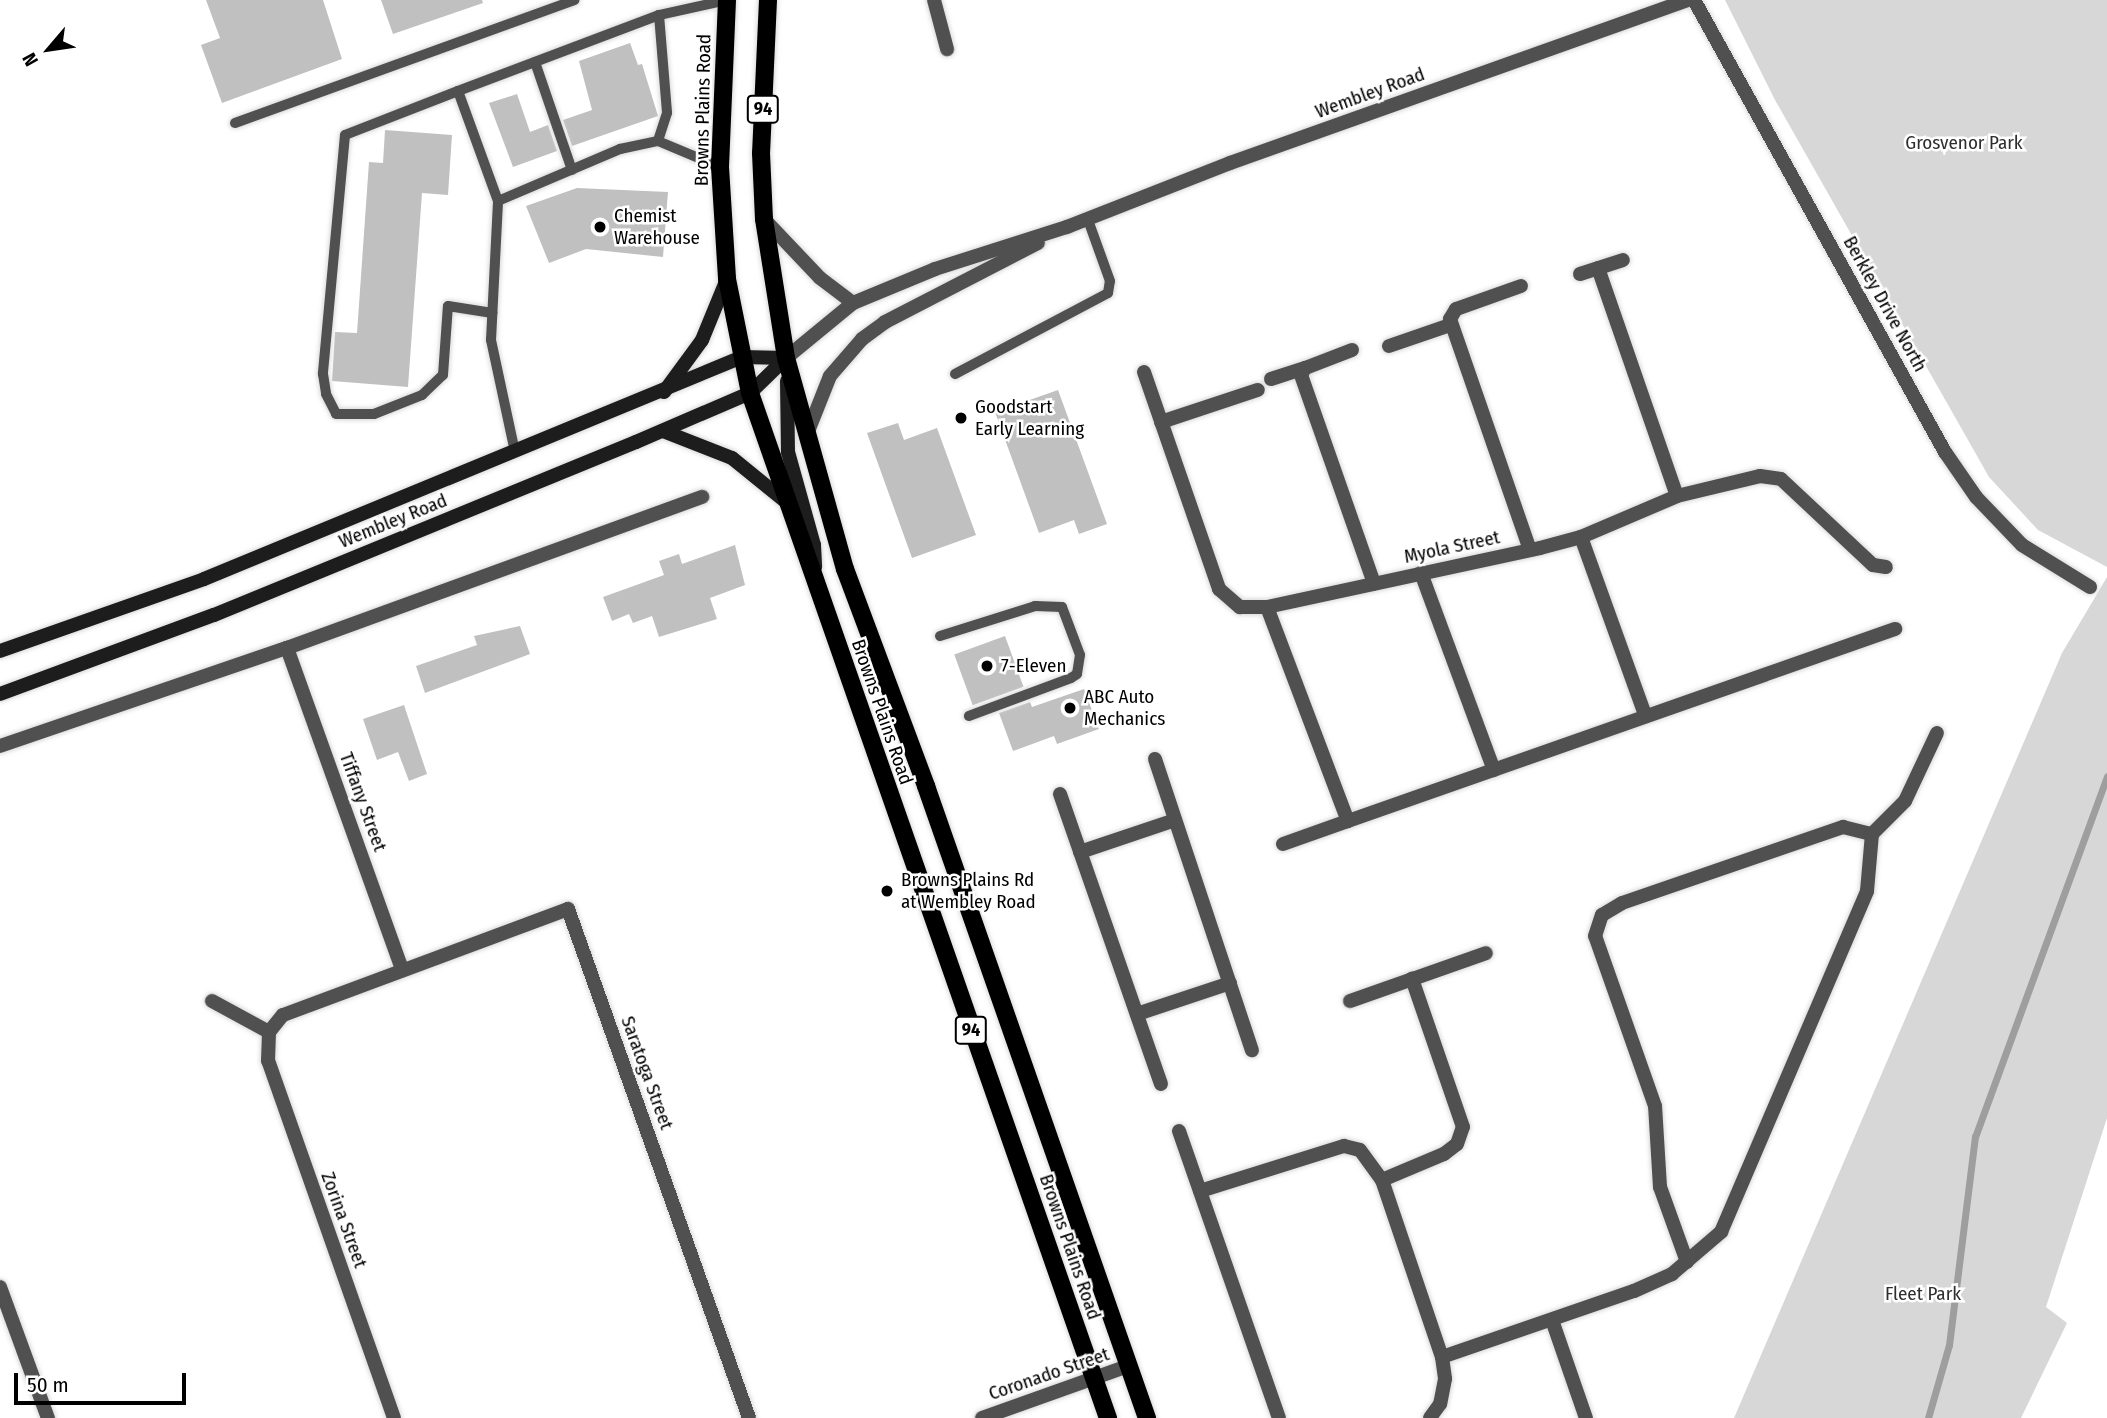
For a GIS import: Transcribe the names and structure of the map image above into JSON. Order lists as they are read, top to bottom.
{
  "streets": {
    "main road": ["Wembley Road", "94", "Browns Plains Road"],
    "street": [
      "Berkley Drive North",
      "Myola Street",
      "Tiffany Street",
      "Saratoga Street",
      "Zorina Street",
      "Coronado Street"
    ]
  },
  "crossings": [
    ["Wembley Road", "Browns Plains Road"],
    ["Browns Plains Road", "Coronado Street"],
    ["Tiffany Street", "Saratoga Street"]
  ],
  "parks": ["Grosvenor Park", "Fleet Park"],
  "places": [
    "Chemist Warehouse",
    "Goodstart Early Learning",
    "7-Eleven",
    "ABC Auto Mechanics",
    "Browns Plains Rd at Wembley Road"
  ],
  "scale_bar": "50 m",
  "north": "bottom left"
}
